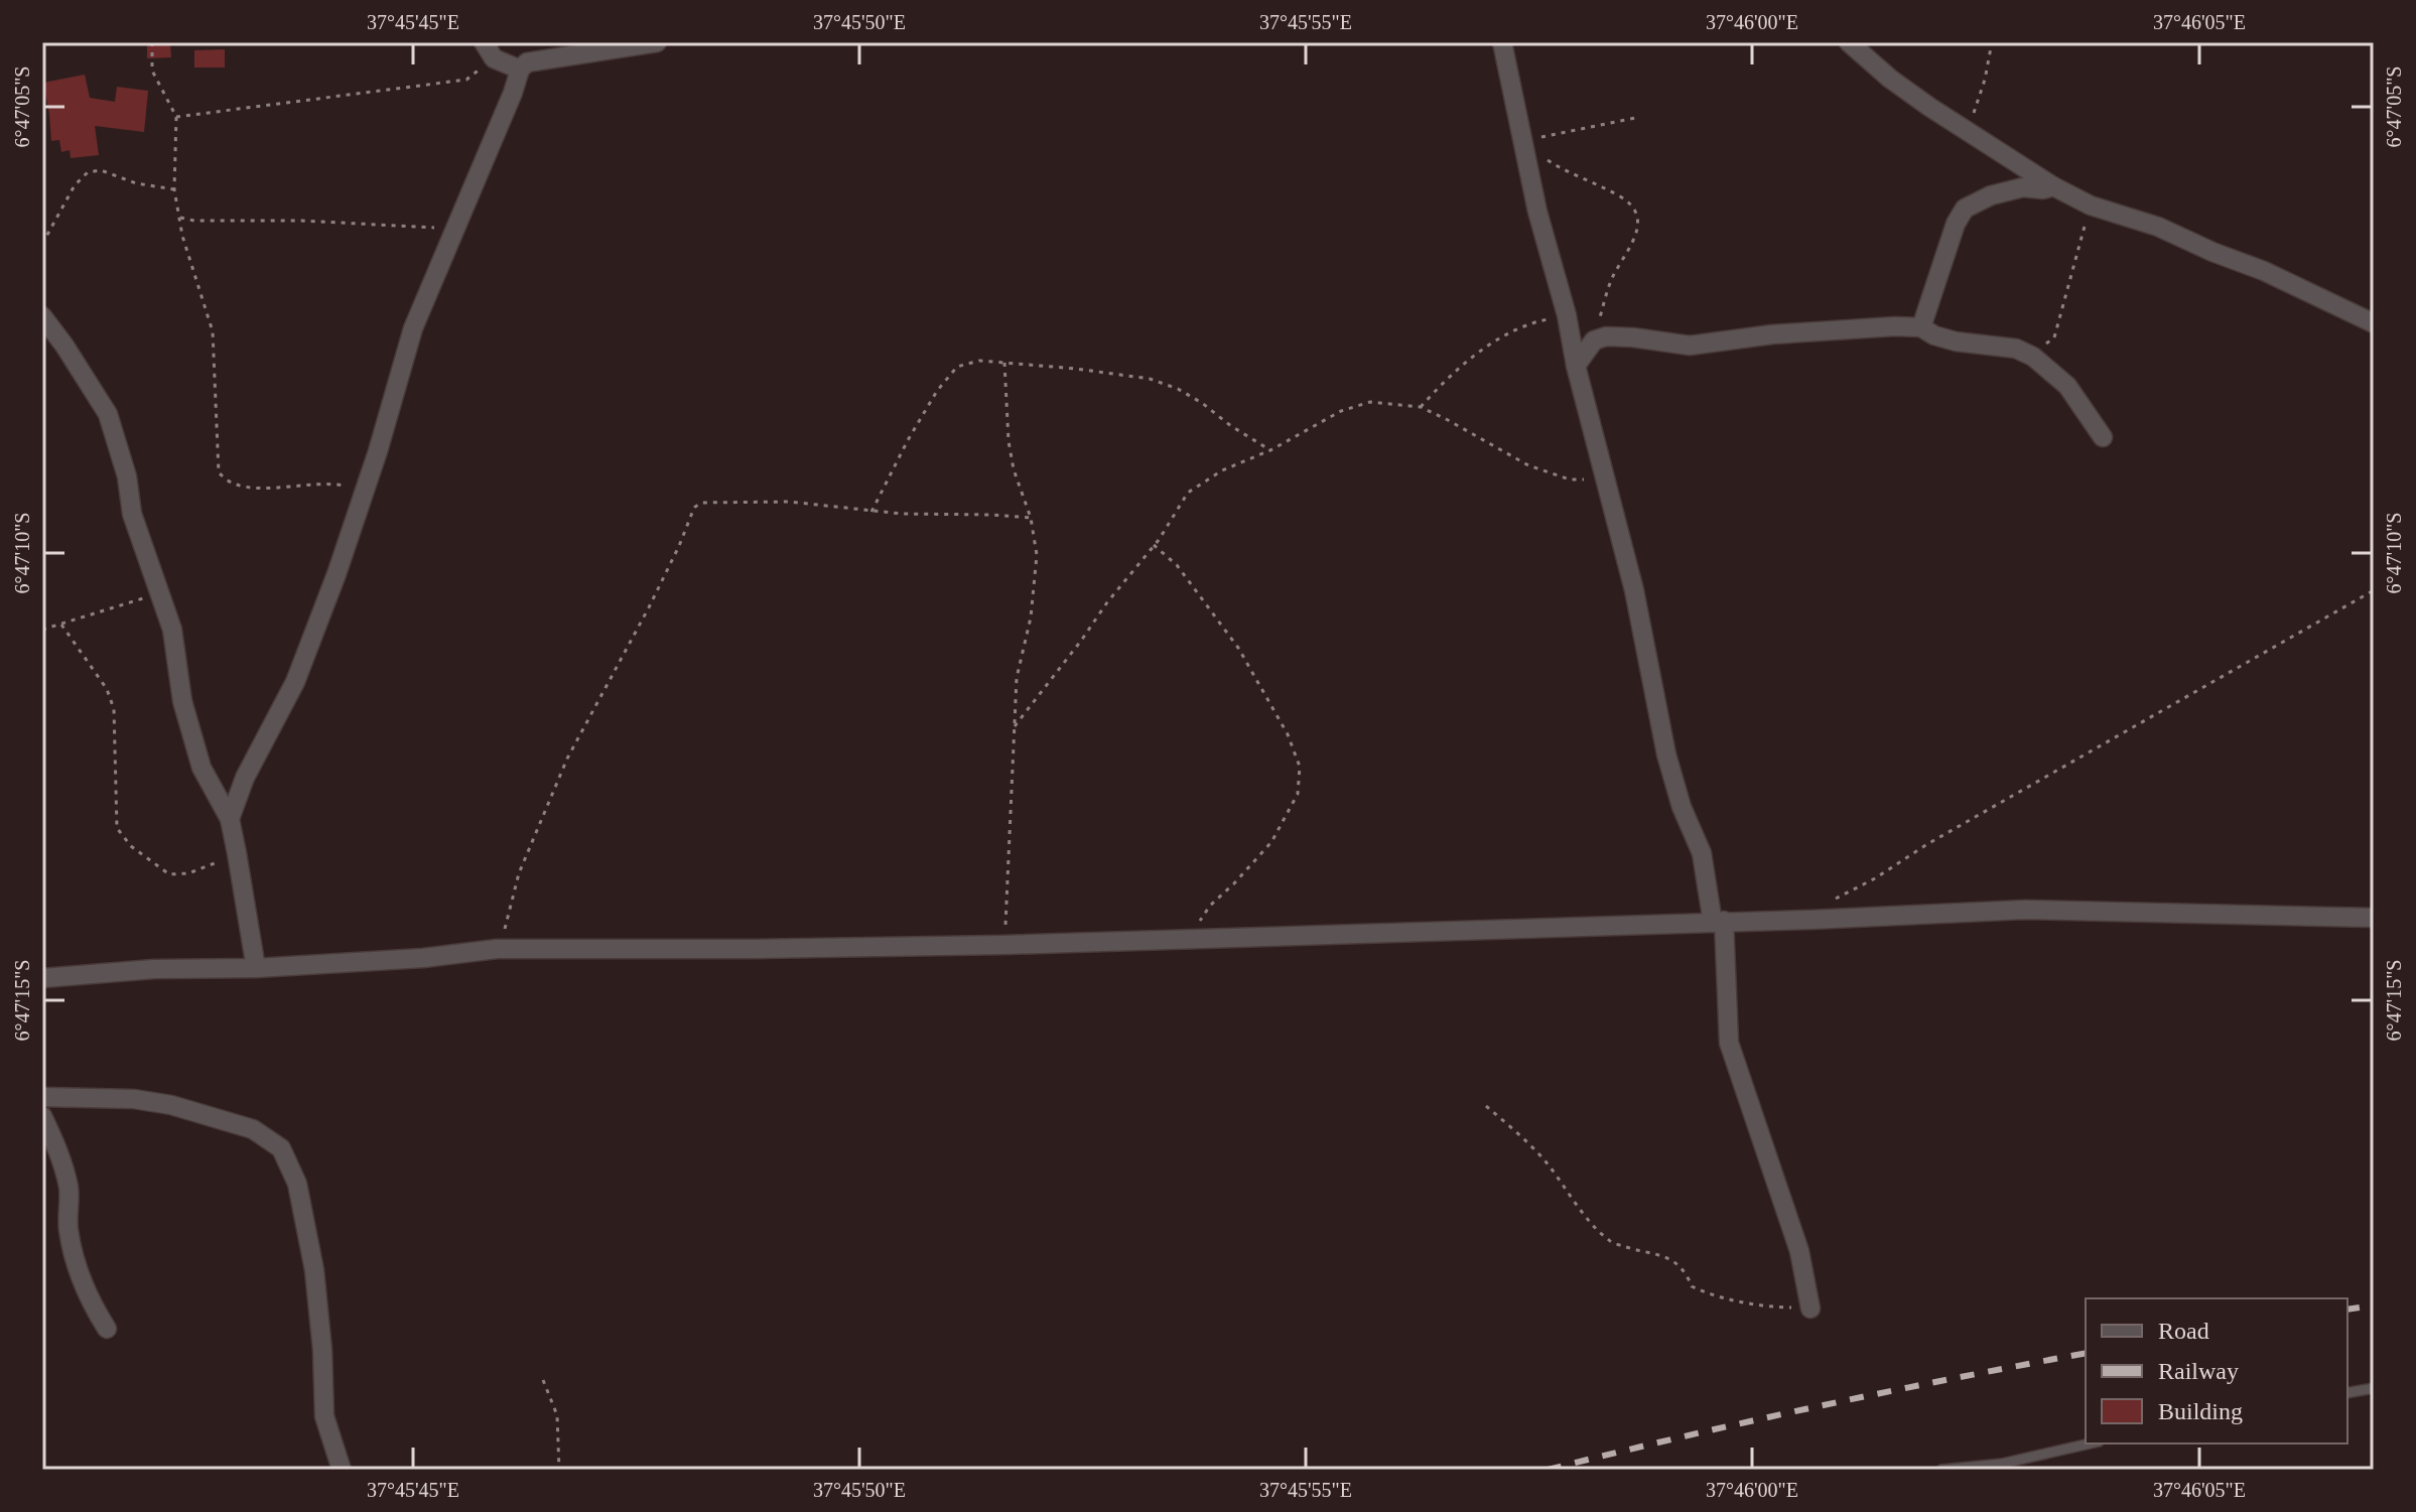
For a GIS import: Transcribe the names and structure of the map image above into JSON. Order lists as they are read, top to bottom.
{
  "legend": ["Road", "Railway", "Building"],
  "coordinates": [
    "37°45'45\"E",
    "37°45'50\"E",
    "37°45'55\"E",
    "37°46'00\"E",
    "37°46'05\"E",
    "6°47'05\"S",
    "6°47'10\"S",
    "6°47'15\"S"
  ]
}
